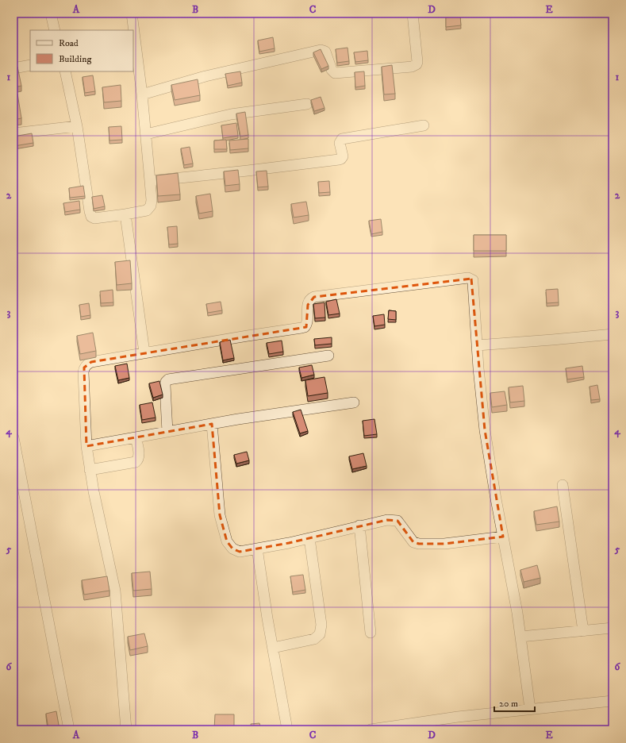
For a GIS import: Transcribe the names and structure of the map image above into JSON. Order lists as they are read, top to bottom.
{
  "legend": ["Road", "Building"],
  "scale_bar": "20 m",
  "grid": {
    "columns": [
      "A",
      "B",
      "C",
      "D",
      "E"
    ],
    "rows": [
      "1",
      "2",
      "3",
      "4",
      "5",
      "6"
    ]
  }
}
